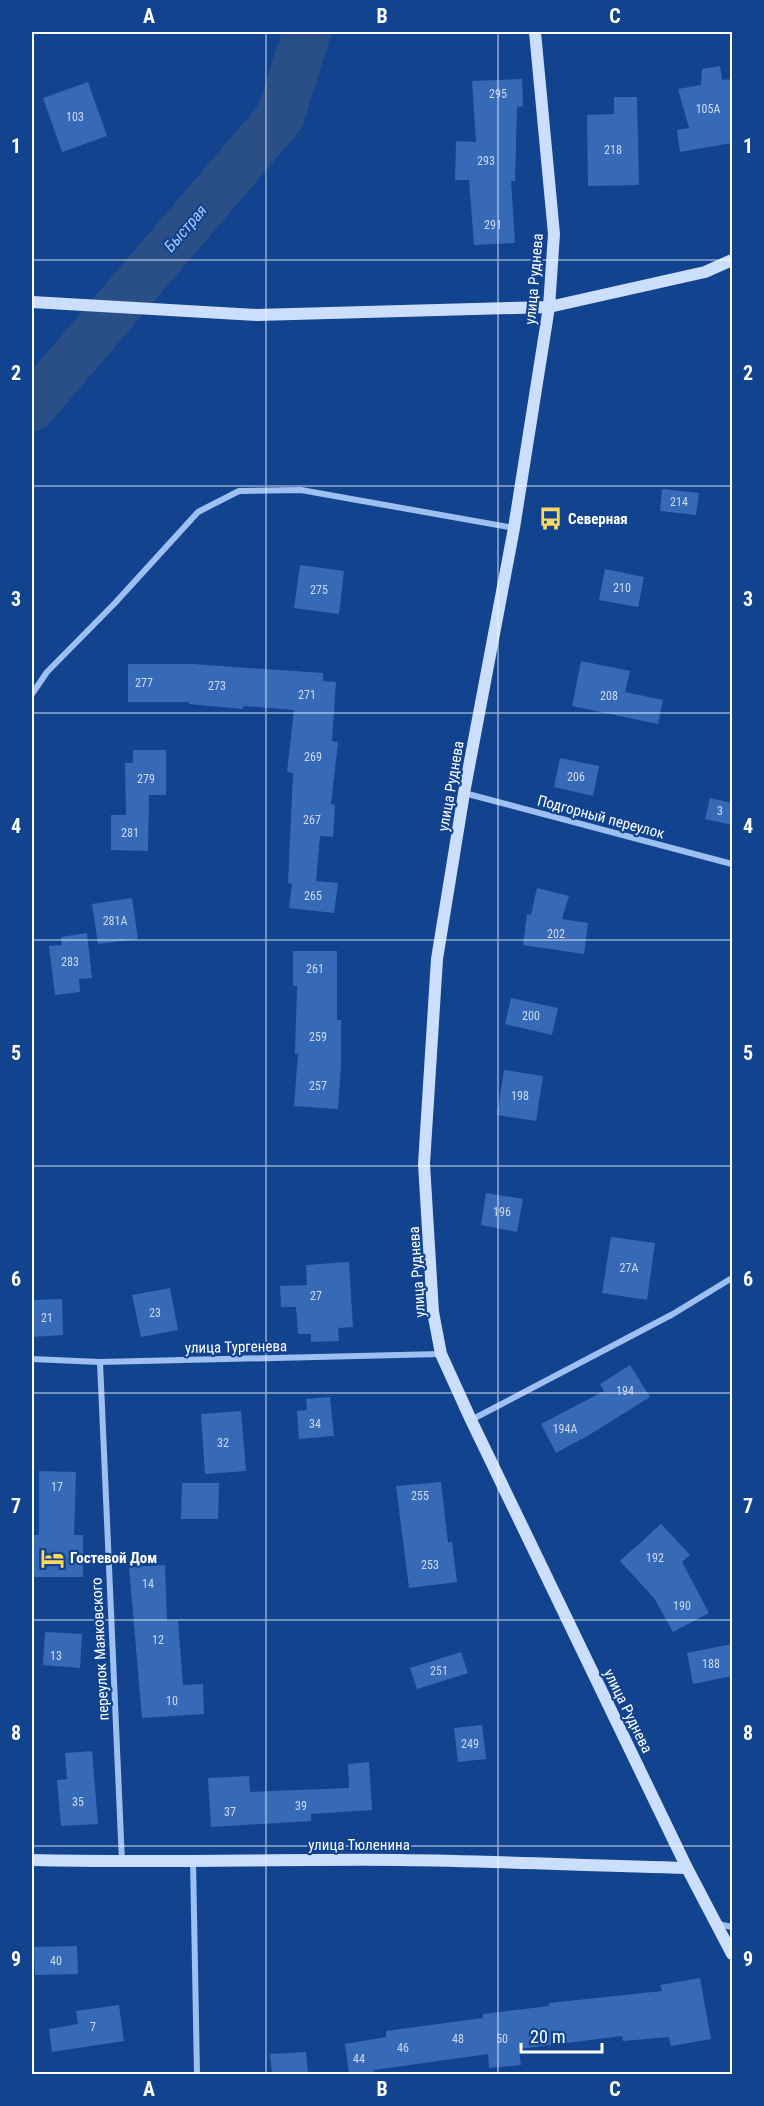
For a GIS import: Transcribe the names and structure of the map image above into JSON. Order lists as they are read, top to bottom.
{
  "streets": {
    "street": [
      "улица Руднева",
      "Подгорный переулок",
      "улица Тургенева",
      "переулок Маяковского",
      "улица Тюленина"
    ]
  },
  "crossings": [
    ["улица Руднева", "Подгорный переулок"],
    ["улица Руднева", "улица Тургенева"],
    ["улица Руднева", "улица Тюленина"],
    ["улица Тургенева", "переулок Маяковского"],
    ["переулок Маяковского", "улица Тюленина"]
  ],
  "water": ["Быстрая"],
  "places": {
    "bus stop": ["Северная"],
    "hotel": ["Гостевой Дом"]
  },
  "house_numbers": [
    "295",
    "105А",
    "103",
    "218",
    "293",
    "291",
    "214",
    "210",
    "275",
    "277",
    "273",
    "271",
    "208",
    "269",
    "206",
    "279",
    "3",
    "267",
    "281",
    "265",
    "281А",
    "202",
    "283",
    "261",
    "200",
    "259",
    "257",
    "198",
    "196",
    "27А",
    "27",
    "23",
    "21",
    "194",
    "34",
    "194А",
    "32",
    "17",
    "255",
    "192",
    "253",
    "14",
    "190",
    "12",
    "13",
    "188",
    "251",
    "10",
    "249",
    "35",
    "39",
    "37",
    "40",
    "7",
    "48",
    "50",
    "46",
    "44"
  ],
  "scale_bar": "20 m",
  "grid": {
    "columns": ["A", "B", "C"],
    "rows": [
      "1",
      "2",
      "3",
      "4",
      "5",
      "6",
      "7",
      "8",
      "9"
    ]
  }
}
